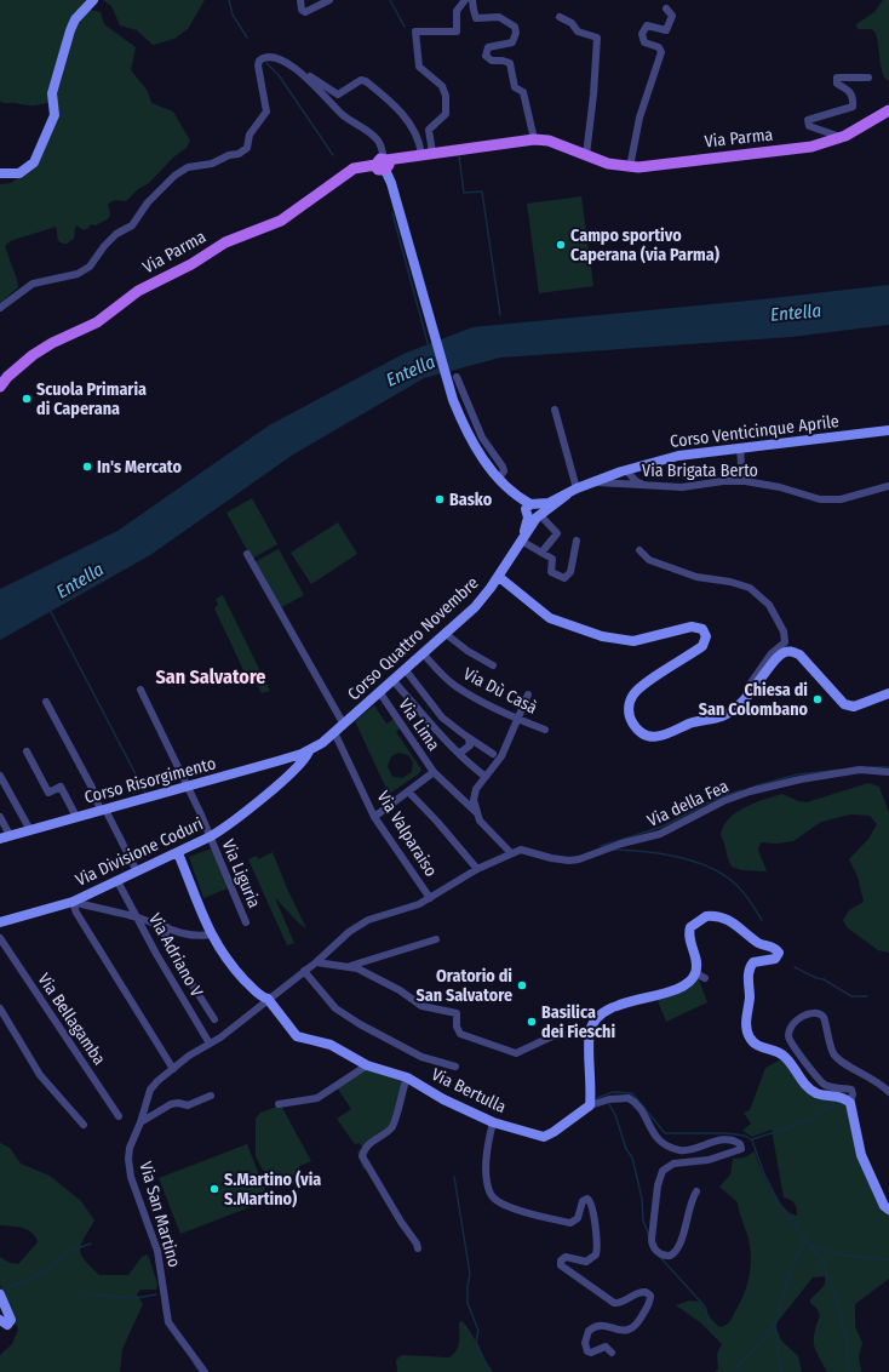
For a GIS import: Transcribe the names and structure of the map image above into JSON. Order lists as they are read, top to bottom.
{
  "streets": {
    "main road": ["Via Parma"],
    "street": [
      "Corso Venticinque Aprile",
      "Via Brigata Berto",
      "Corso Quattro Novembre",
      "Via Dù Casà",
      "Via Lima",
      "Corso Risorgimento",
      "Via della Fea",
      "Via Valparaiso",
      "Via Divisione Coduri",
      "Via Liguria",
      "Via Adriano V",
      "Via Bellagamba",
      "Via Bertulla",
      "Via San Martino"
    ]
  },
  "crossings": [
    ["Corso Venticinque Aprile", "Via Brigata Berto"],
    ["Corso Venticinque Aprile", "Corso Quattro Novembre"],
    ["Corso Quattro Novembre", "Via Dù Casà"],
    ["Corso Quattro Novembre", "Via Lima"],
    ["Corso Quattro Novembre", "Corso Risorgimento"],
    ["Corso Quattro Novembre", "Via Valparaiso"],
    ["Corso Quattro Novembre", "Via Divisione Coduri"],
    ["Via Lima", "Via della Fea"],
    ["Corso Risorgimento", "Via Divisione Coduri"],
    ["Corso Risorgimento", "Via Liguria"],
    ["Via della Fea", "Via Valparaiso"],
    ["Via della Fea", "Via San Martino"],
    ["Via Divisione Coduri", "Via Liguria"],
    ["Via Divisione Coduri", "Via Adriano V"],
    ["Via Divisione Coduri", "Via Bertulla"],
    ["Via Adriano V", "Via San Martino"],
    ["Via Bertulla", "Via San Martino"]
  ],
  "districts": ["San Salvatore"],
  "water": ["Entella"],
  "places": [
    "Campo sportivo Caperana (via Parma)",
    "Scuola Primaria di Caperana",
    "In's Mercato",
    "Basko",
    "Chiesa di San Colombano",
    "Oratorio di San Salvatore",
    "Basilica dei Fieschi",
    "S.Martino (via S.Martino)"
  ]
}
